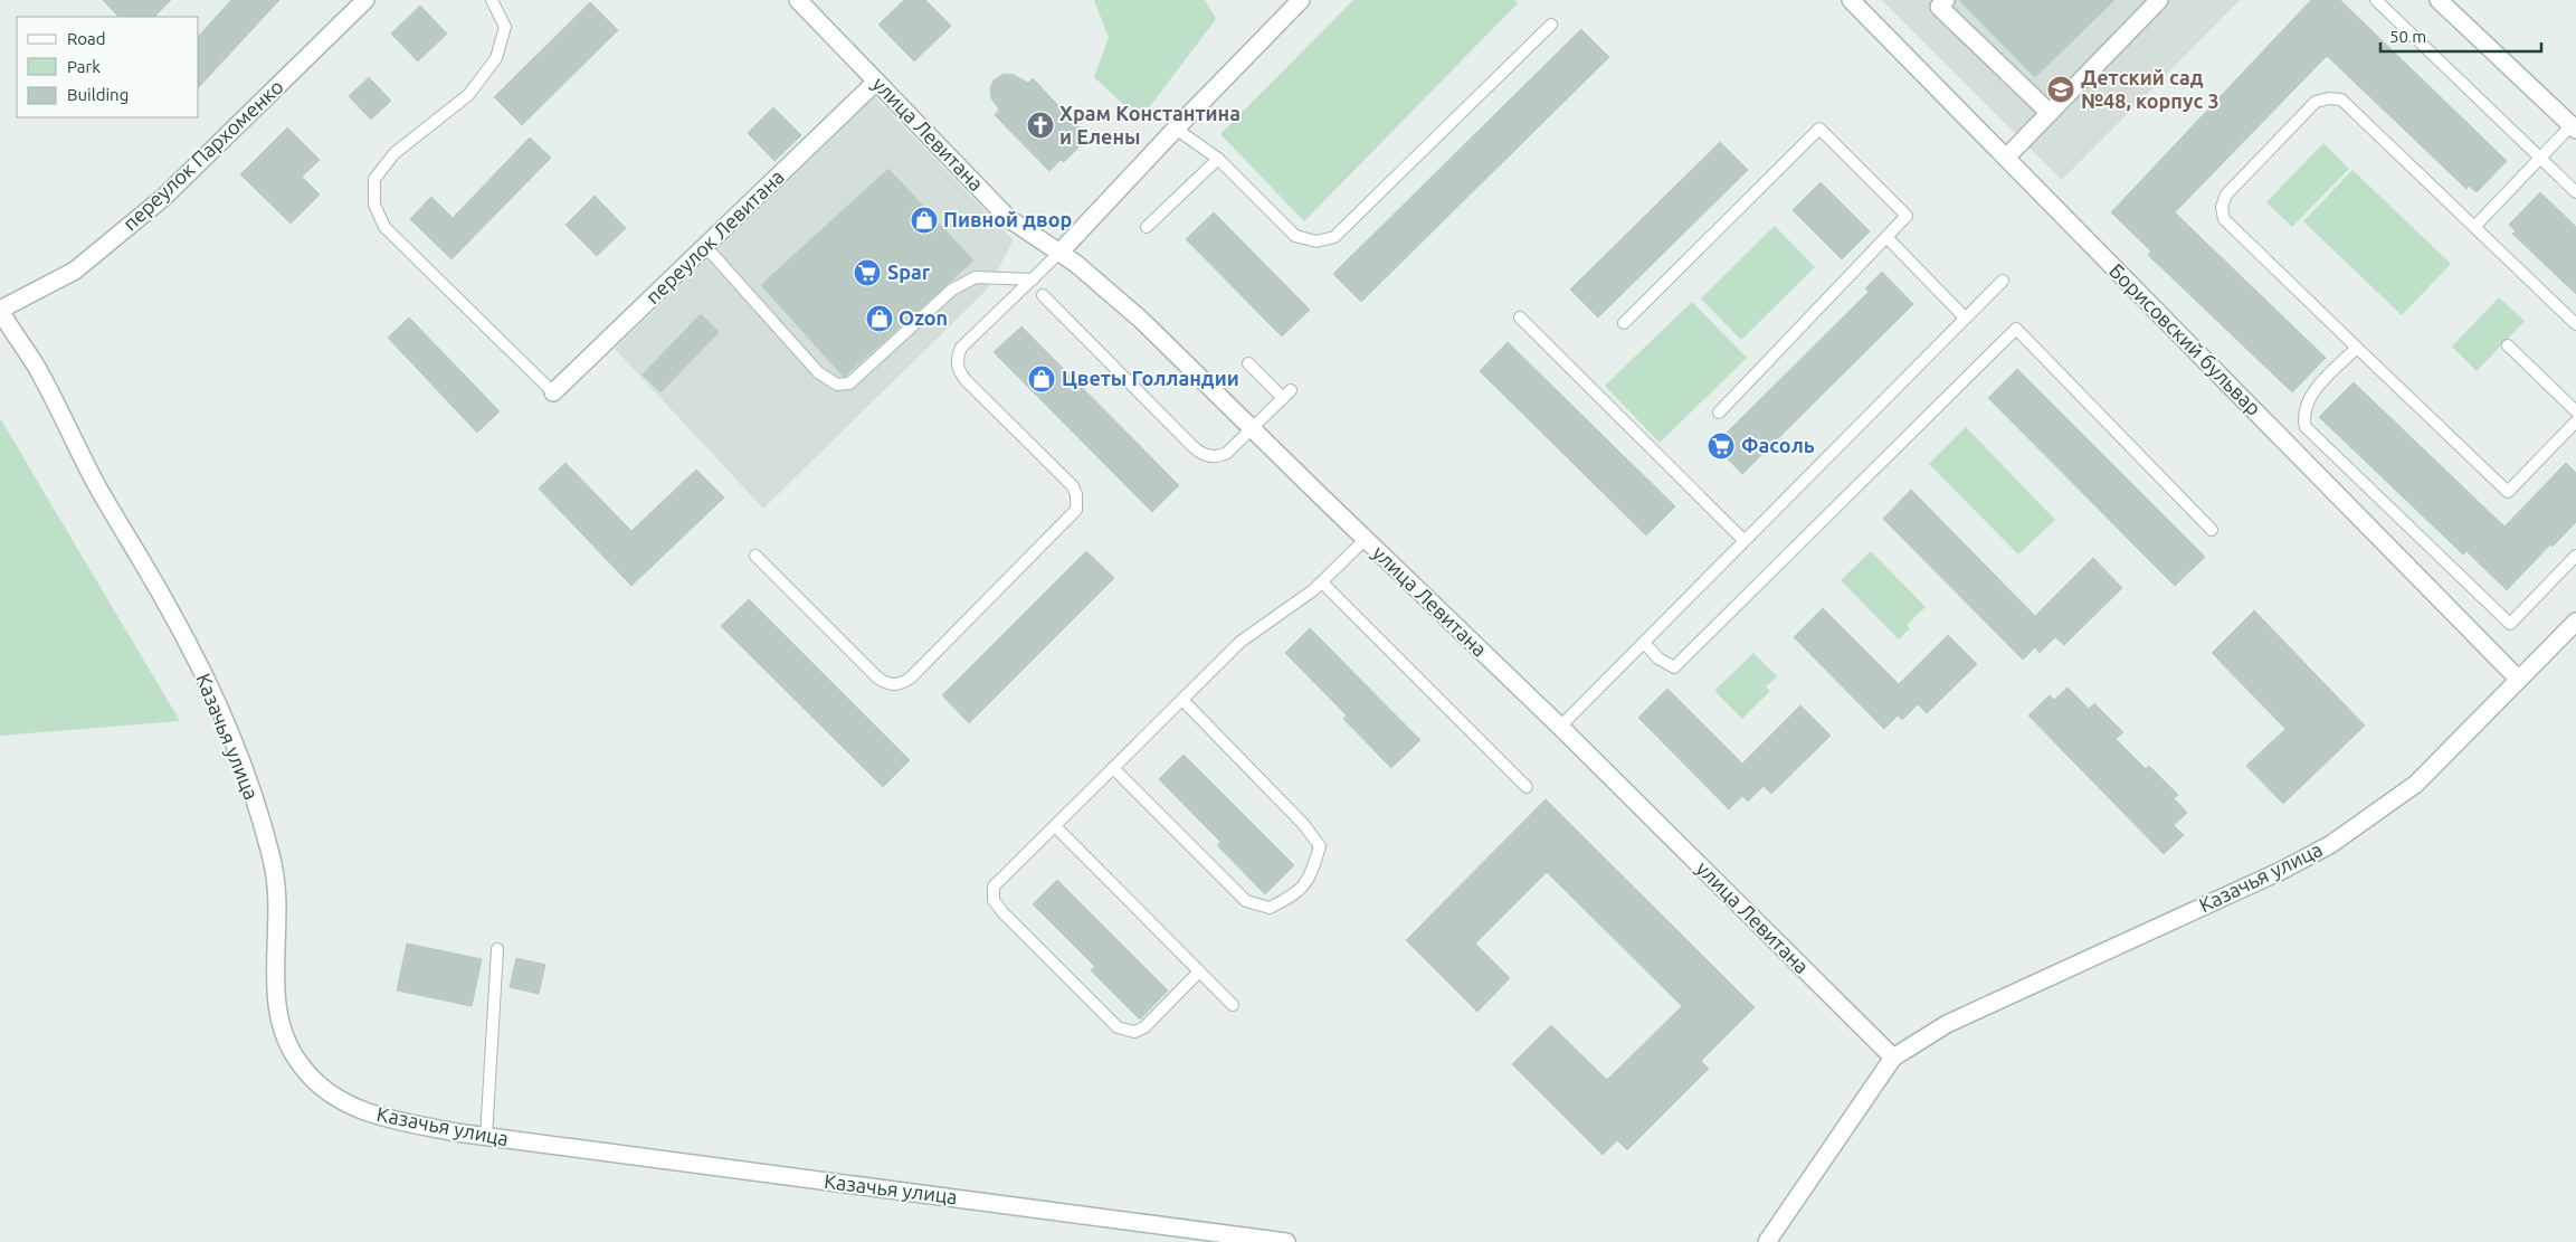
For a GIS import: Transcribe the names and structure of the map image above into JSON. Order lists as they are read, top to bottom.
{
  "streets": {
    "street": [
      "улица Левитана",
      "переулок Пархоменко",
      "переулок Левитана",
      "Борисовский бульвар",
      "Казачья улица"
    ]
  },
  "crossings": [
    ["улица Левитана", "переулок Левитана"],
    ["улица Левитана", "Казачья улица"],
    ["переулок Пархоменко", "Казачья улица"],
    ["Борисовский бульвар", "Казачья улица"]
  ],
  "places": {
    "school or university": ["Детский сад №48, корпус 3"],
    "church": ["Храм Константина и Елены"],
    "shop": ["Пивной двор", "Ozon", "Цветы Голландии"],
    "supermarket": ["Spar", "Фасоль"]
  },
  "legend": ["Road", "Park", "Building"],
  "scale_bar": "50 m"
}
